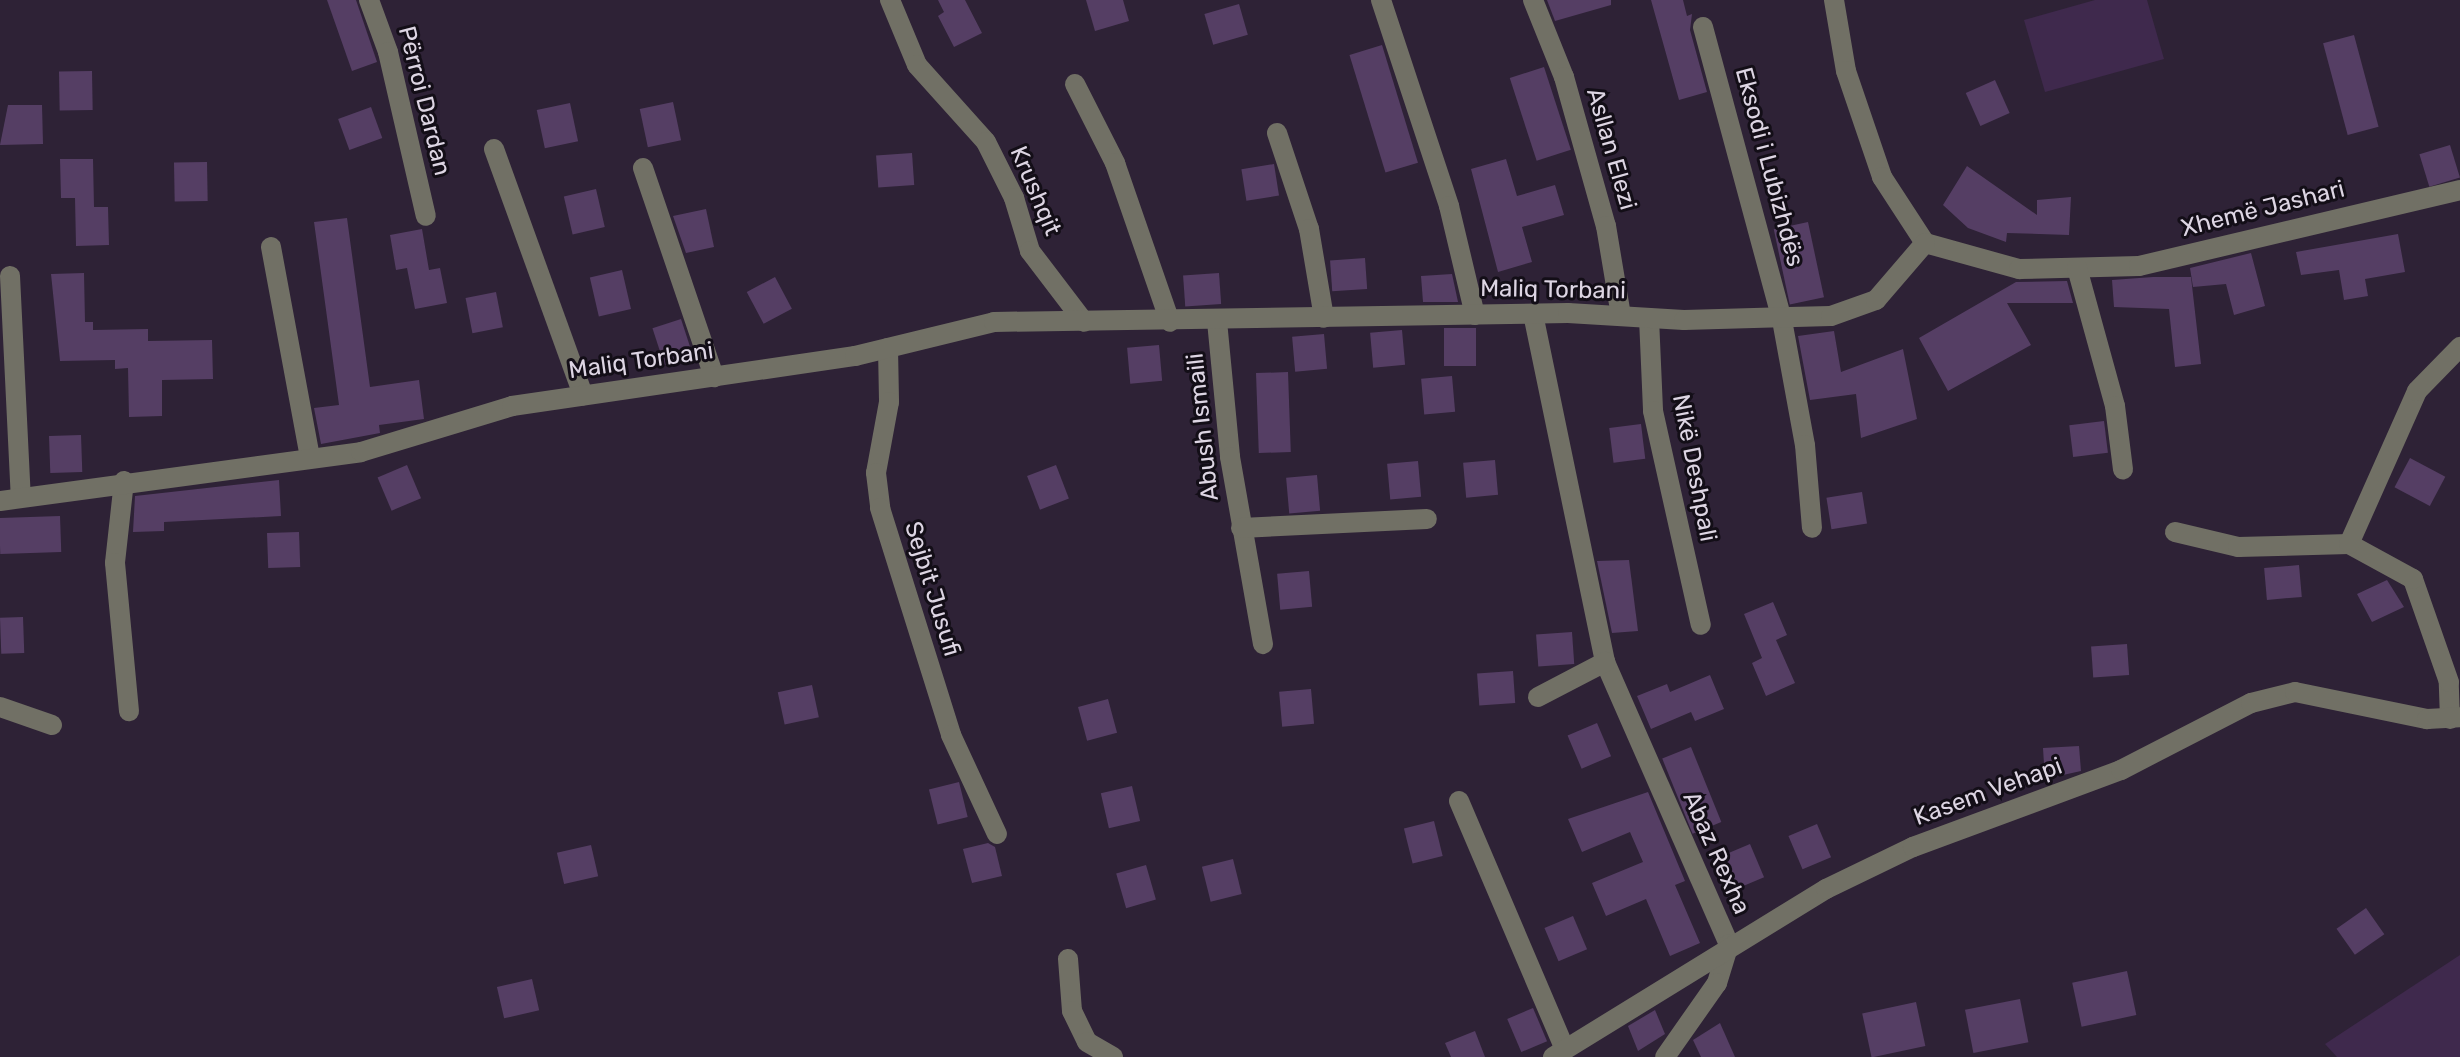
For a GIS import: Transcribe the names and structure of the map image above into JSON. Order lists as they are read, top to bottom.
{
  "streets": {
    "street": [
      "Përroi Dardan",
      "Asllan Elezi",
      "Eksodi i Lubizhdës",
      "Krushqit",
      "Xhemë Jashari",
      "Maliq Torbani",
      "Abush Ismaili",
      "Nikë Deshpali",
      "Sejbit Jusufi",
      "Kasem Vehapi",
      "Abaz Rexha"
    ]
  },
  "crossings": [
    ["Asllan Elezi", "Maliq Torbani"],
    ["Eksodi i Lubizhdës", "Maliq Torbani"],
    ["Krushqit", "Maliq Torbani"],
    ["Xhemë Jashari", "Maliq Torbani"],
    ["Maliq Torbani", "Abush Ismaili"],
    ["Maliq Torbani", "Nikë Deshpali"],
    ["Maliq Torbani", "Sejbit Jusufi"],
    ["Maliq Torbani", "Abaz Rexha"],
    ["Kasem Vehapi", "Abaz Rexha"]
  ]
}
